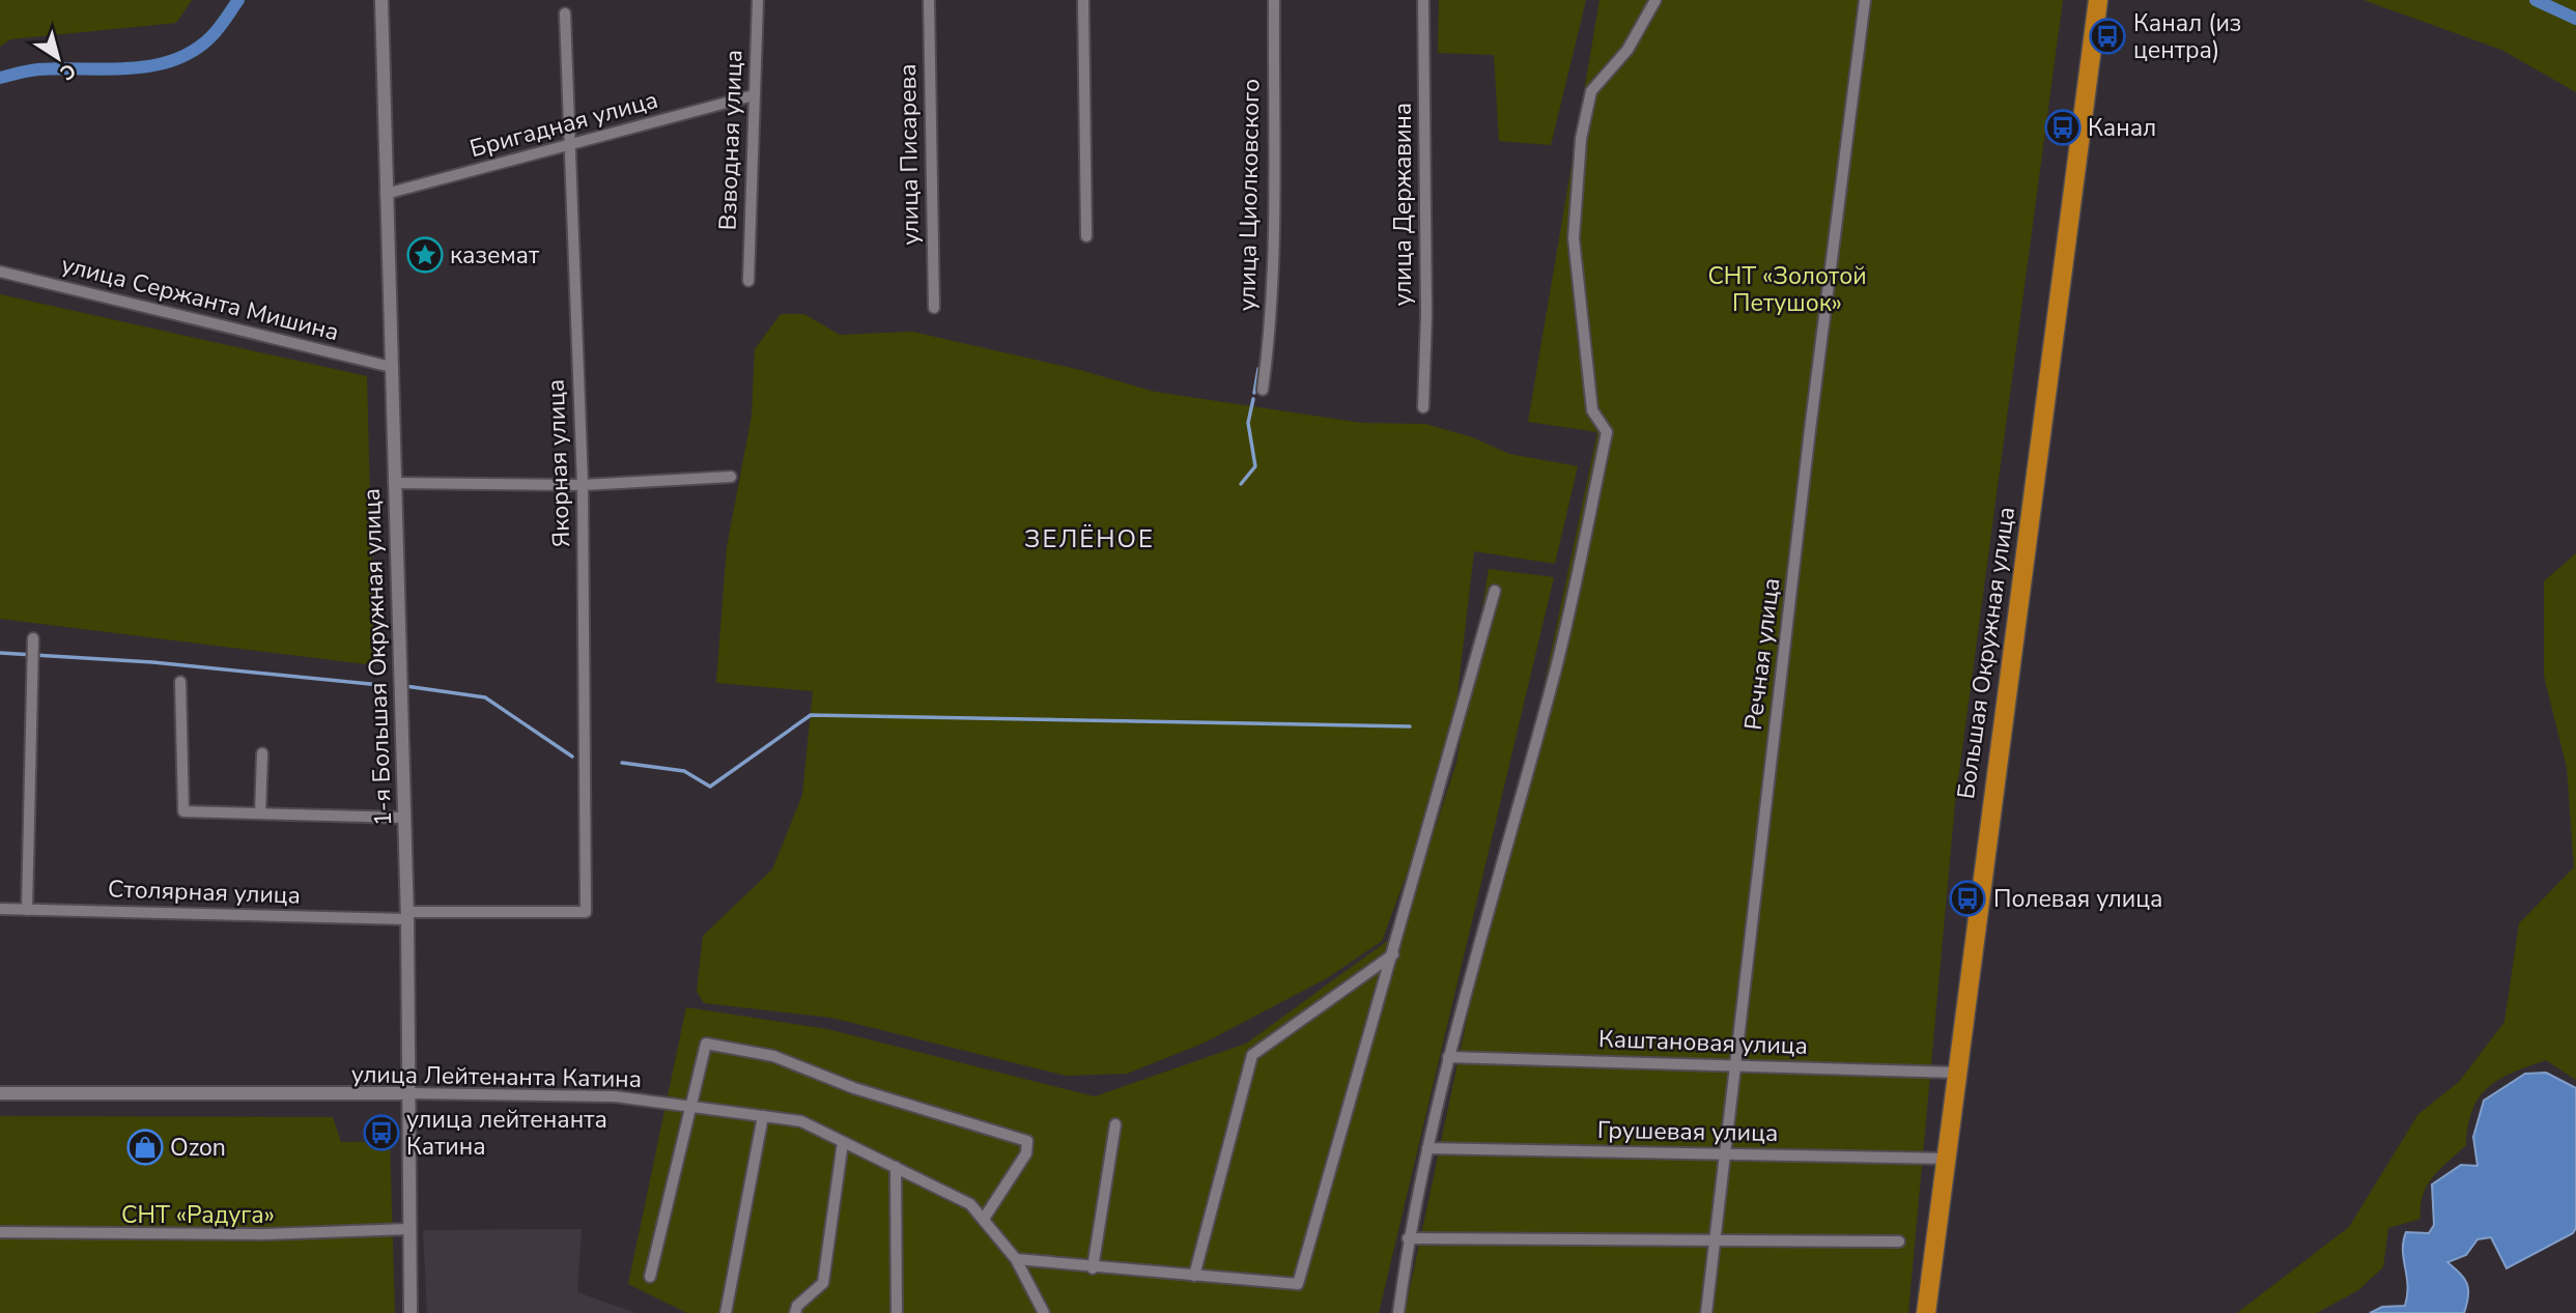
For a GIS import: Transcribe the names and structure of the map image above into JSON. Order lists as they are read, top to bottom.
{
  "streets": {
    "highway": ["Большая Окружная улица"],
    "street": [
      "Бригадная улица",
      "Взводная улица",
      "улица Писарева",
      "улица Циолковского",
      "улица Державина",
      "улица Сержанта Мишина",
      "Якорная улица",
      "Речная улица",
      "1-я Большая Окружная улица",
      "Столярная улица",
      "Каштановая улица",
      "улица Лейтенанта Катина",
      "Грушевая улица"
    ]
  },
  "crossings": [
    ["Бригадная улица", "Взводная улица"],
    ["Бригадная улица", "Якорная улица"],
    ["Бригадная улица", "1-я Большая Окружная улица"],
    ["улица Сержанта Мишина", "1-я Большая Окружная улица"],
    ["Якорная улица", "Столярная улица"],
    ["Большая Окружная улица", "Каштановая улица"],
    ["Большая Окружная улица", "Грушевая улица"],
    ["Речная улица", "Каштановая улица"],
    ["Речная улица", "Грушевая улица"],
    ["1-я Большая Окружная улица", "Столярная улица"],
    ["1-я Большая Окружная улица", "улица Лейтенанта Катина"]
  ],
  "districts": ["ЗЕЛЁНОЕ"],
  "parks": ["СНТ «Золотой Петушок»", "СНТ «Радуга»"],
  "places": {
    "bus stop": [
      "Канал (из центра)",
      "Канал",
      "Полевая улица",
      "улица лейтенанта Катина"
    ],
    "place": ["каземат"],
    "shop": ["Ozon"]
  },
  "north": "bottom right"
}
